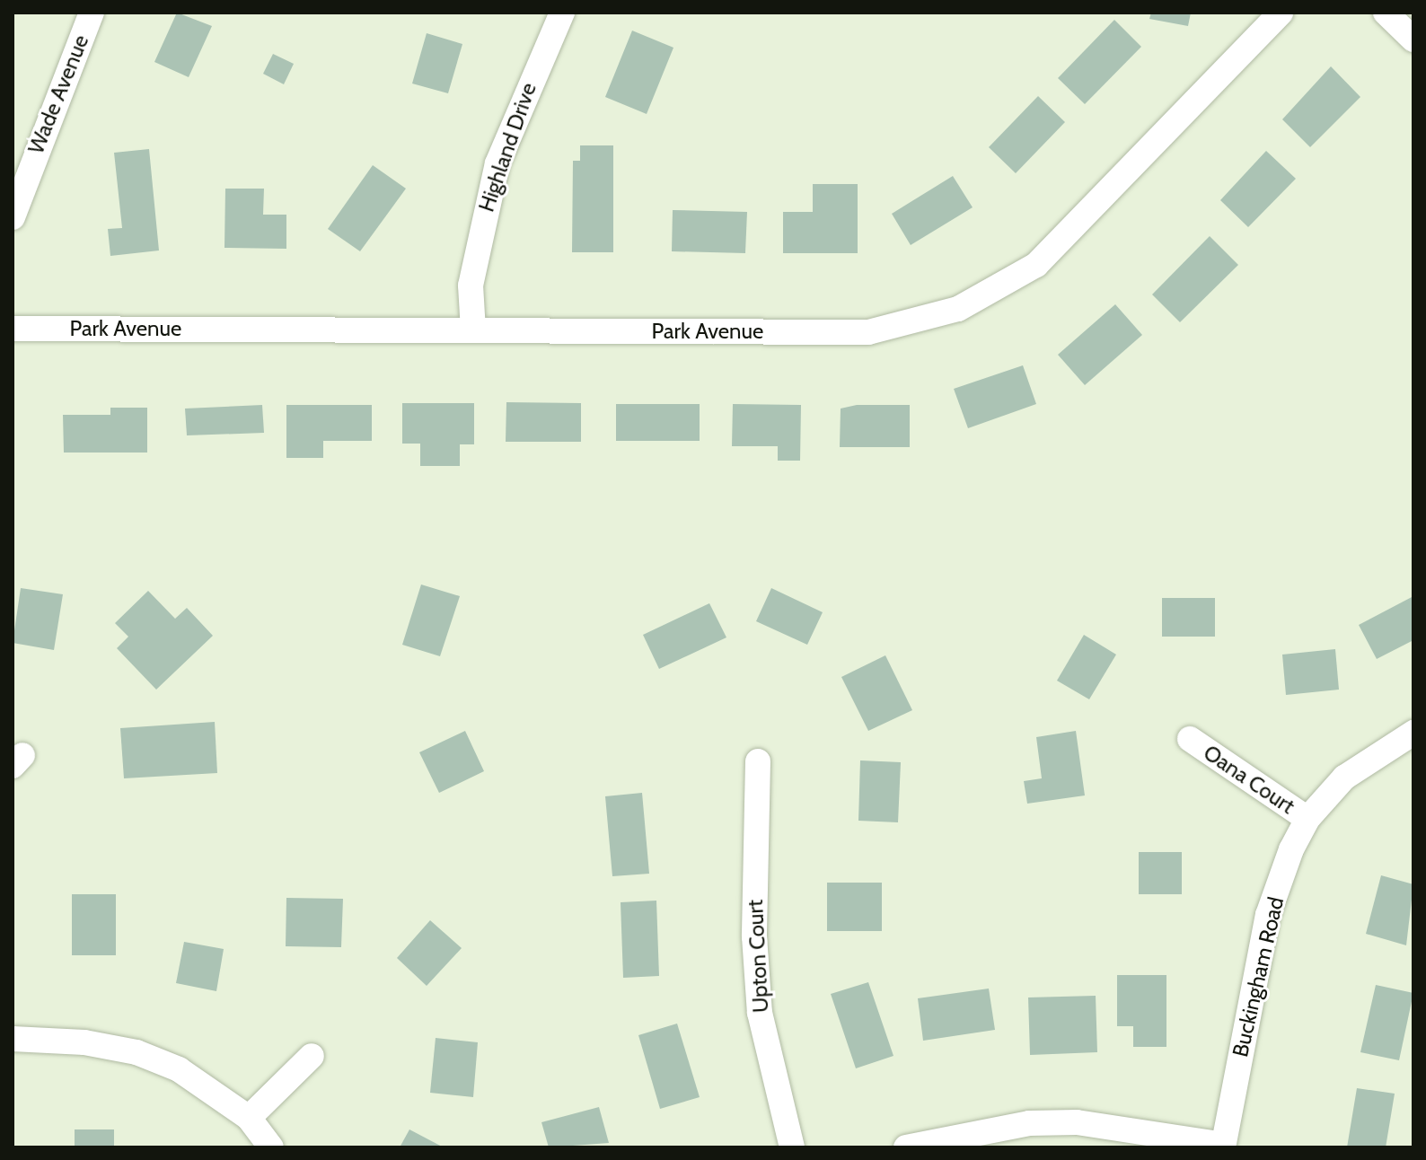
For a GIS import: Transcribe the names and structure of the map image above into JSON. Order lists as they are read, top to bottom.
{
  "streets": {
    "street": [
      "Wade Avenue",
      "Highland Drive",
      "Park Avenue",
      "Oana Court",
      "Upton Court",
      "Buckingham Road"
    ]
  },
  "crossings": [
    ["Highland Drive", "Park Avenue"],
    ["Oana Court", "Buckingham Road"]
  ]
}
